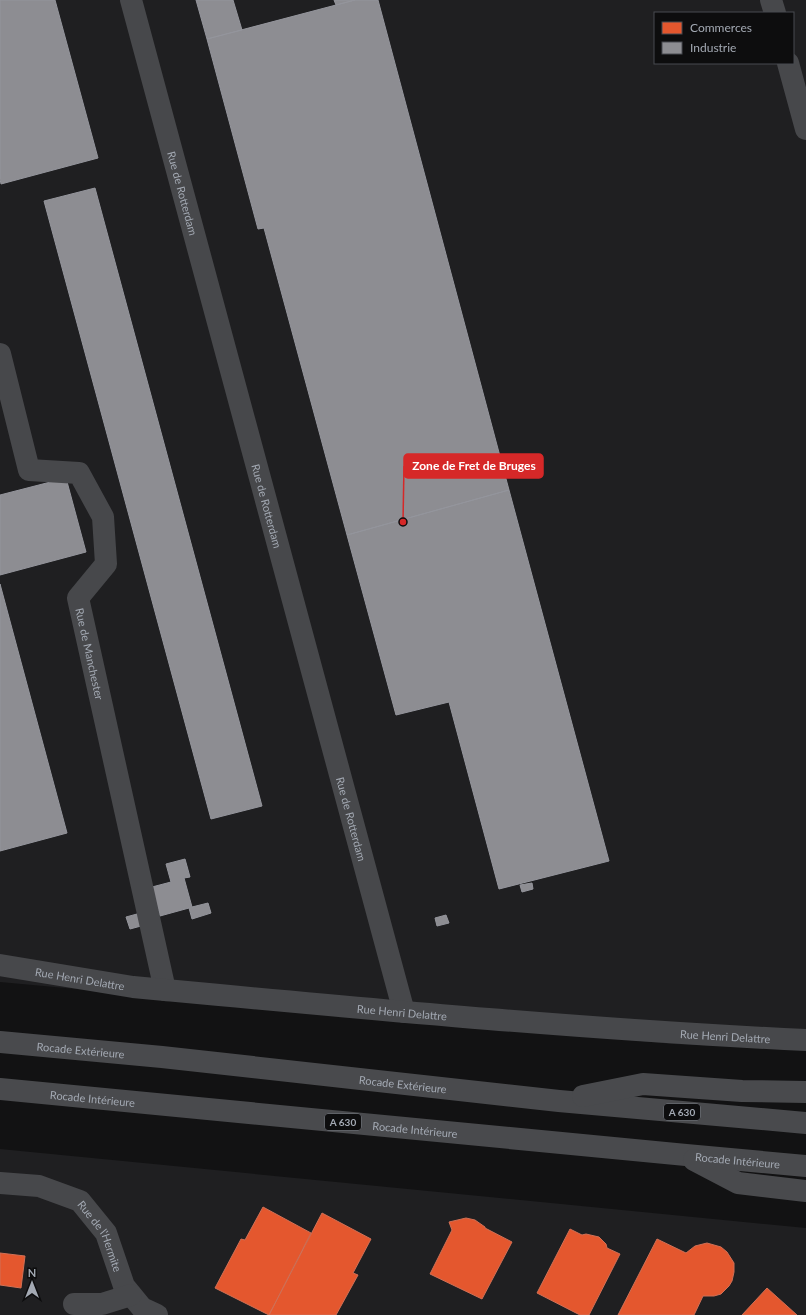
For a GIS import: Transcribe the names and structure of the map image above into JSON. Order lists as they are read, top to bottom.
{
  "streets": {
    "highway": ["Rocade Extérieure", "Rocade Intérieure", "A 630"],
    "street": [
      "Rue de Rotterdam",
      "Rue de Manchester",
      "Rue Henri Delattre",
      "Rue de l'Hermite"
    ]
  },
  "crossings": [
    ["Rue de Rotterdam", "Rue Henri Delattre"],
    ["Rue de Manchester", "Rue Henri Delattre"]
  ],
  "places": ["Zone de Fret de Bruges"],
  "legend": ["Commerces", "Industrie"],
  "north": "top"
}
